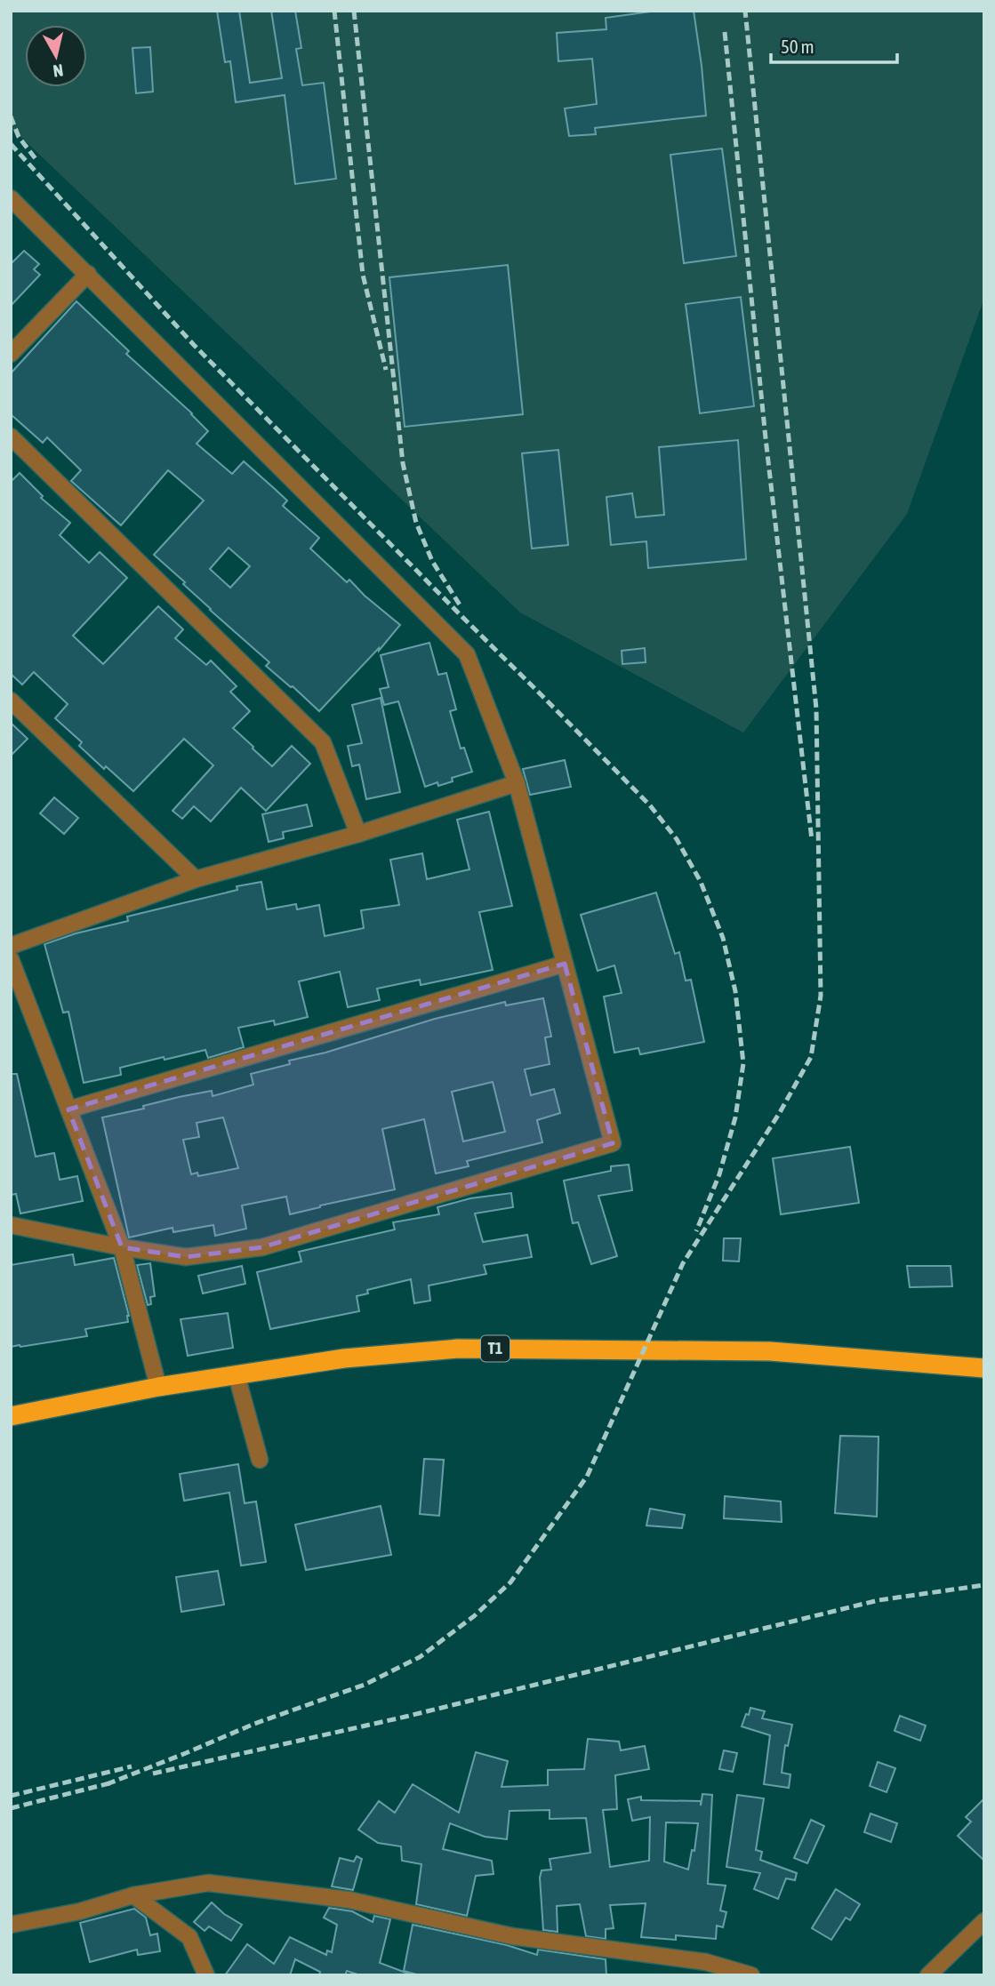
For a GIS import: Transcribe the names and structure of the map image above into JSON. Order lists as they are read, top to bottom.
{
  "streets": {
    "highway": ["T1"]
  },
  "scale_bar": "50 m",
  "north": "bottom"
}
